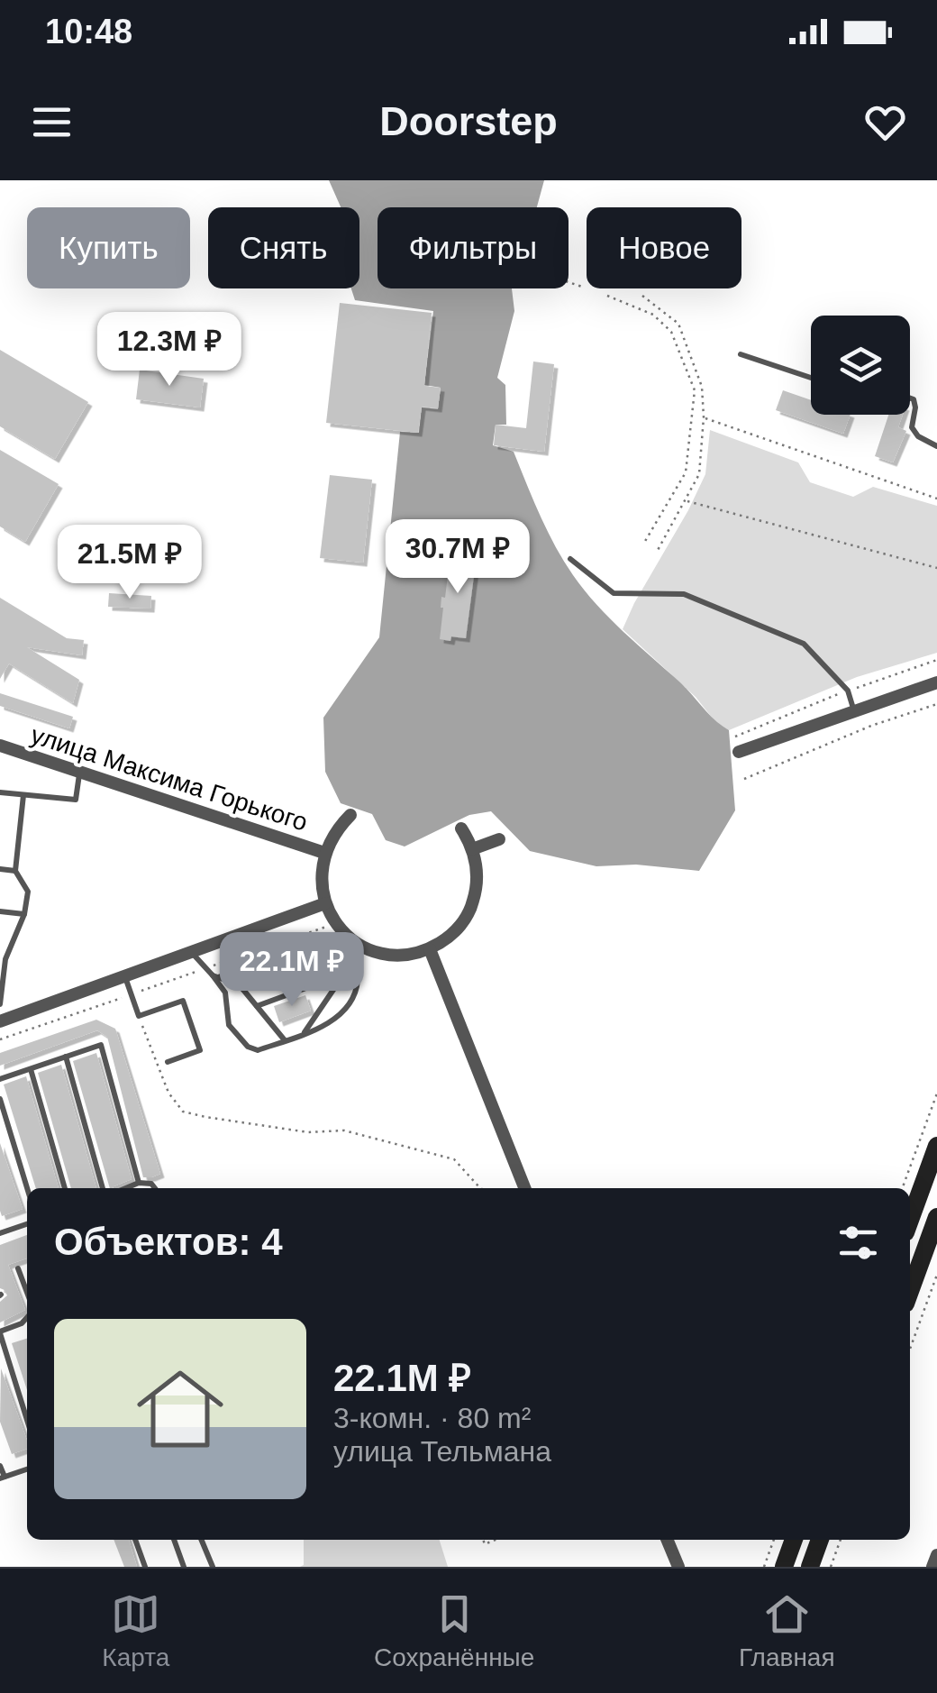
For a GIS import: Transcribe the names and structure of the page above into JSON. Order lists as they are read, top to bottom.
{
  "streets": {
    "street": ["улица Максима Горького"]
  },
  "page": {
    "status": "10:48",
    "header": "Doorstep",
    "chip": [
      "Купить",
      "Снять",
      "Фильтры",
      "Новое"
    ],
    "price": [
      "12.3M ₽",
      "30.7M ₽",
      "21.5M ₽",
      "22.1M ₽"
    ],
    "heading": "Объектов: 4",
    "list": [
      {
        "name": "22.1M ₽",
        "note": "3-комн. · 80 m² · улица Тельмана"
      }
    ],
    "tabs": ["Карта", "Сохранённые", "Главная"]
  }
}
